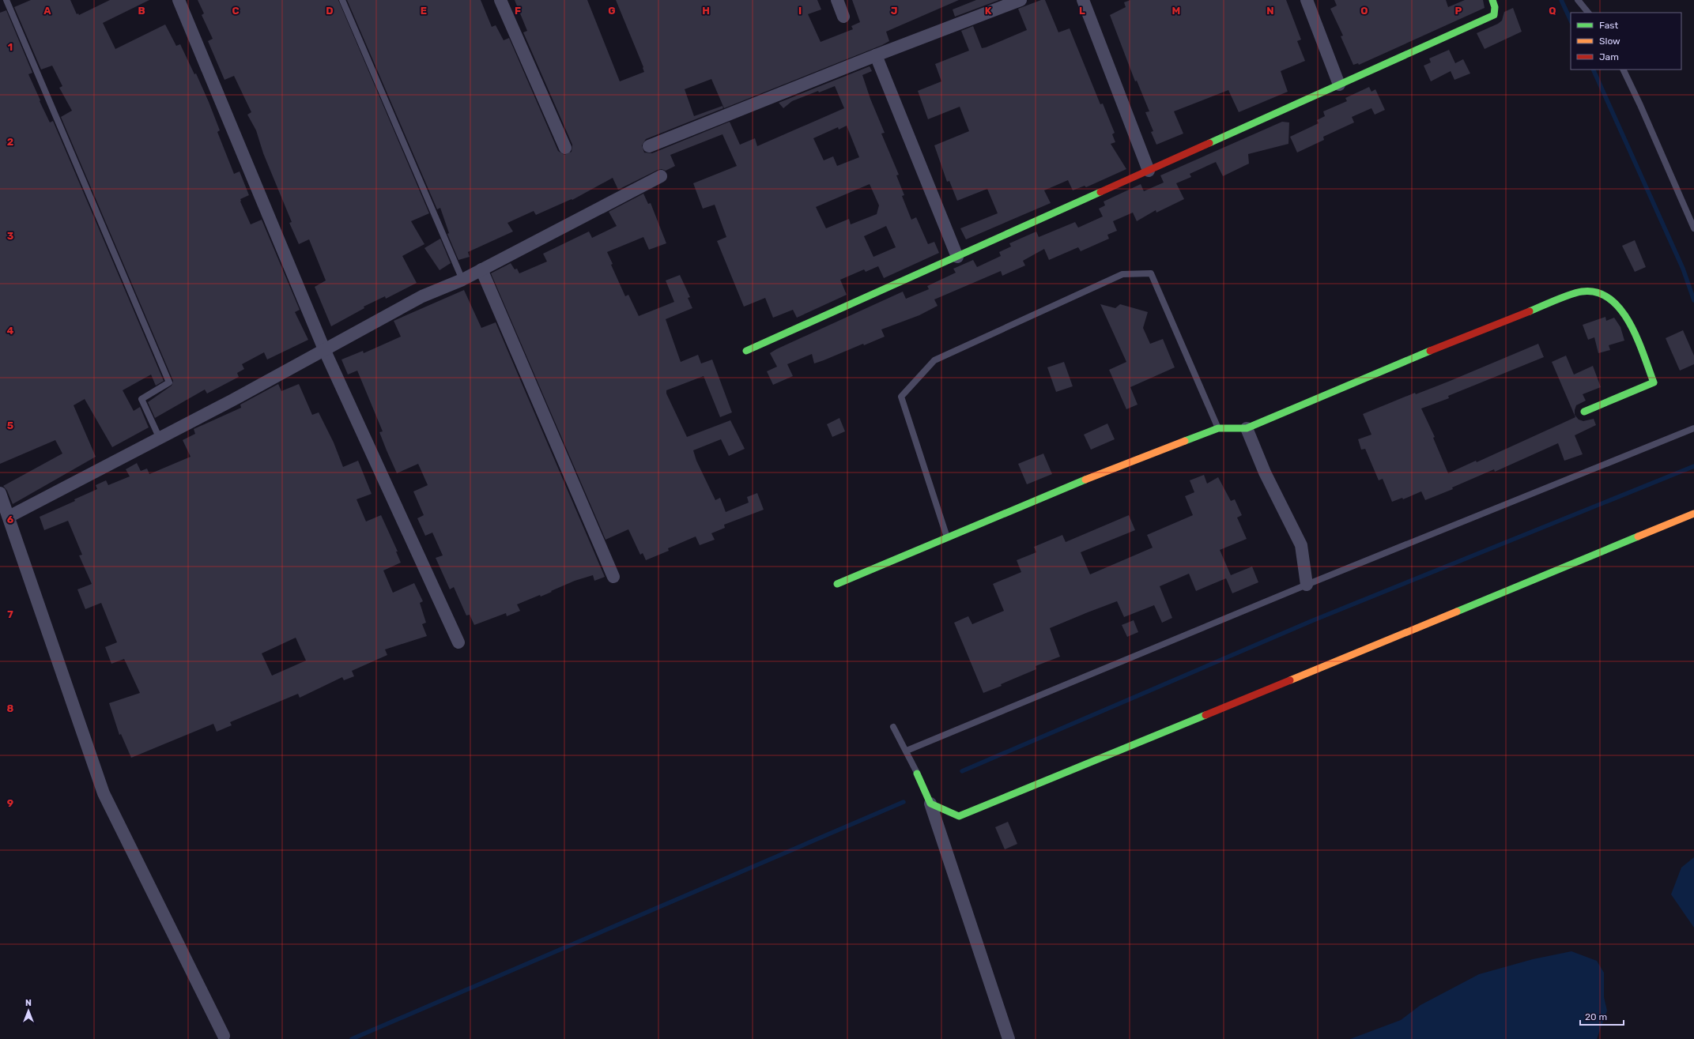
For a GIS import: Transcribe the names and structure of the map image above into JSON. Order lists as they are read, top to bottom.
{
  "legend": ["Fast", "Slow", "Jam"],
  "scale_bar": "20 m",
  "north": "top",
  "grid": {
    "columns": [
      "A",
      "B",
      "C",
      "D",
      "E",
      "F",
      "G",
      "H",
      "I",
      "J",
      "K",
      "L",
      "M",
      "N",
      "O",
      "P",
      "Q"
    ],
    "rows": [
      "1",
      "2",
      "3",
      "4",
      "5",
      "6",
      "7",
      "8",
      "9"
    ]
  }
}
